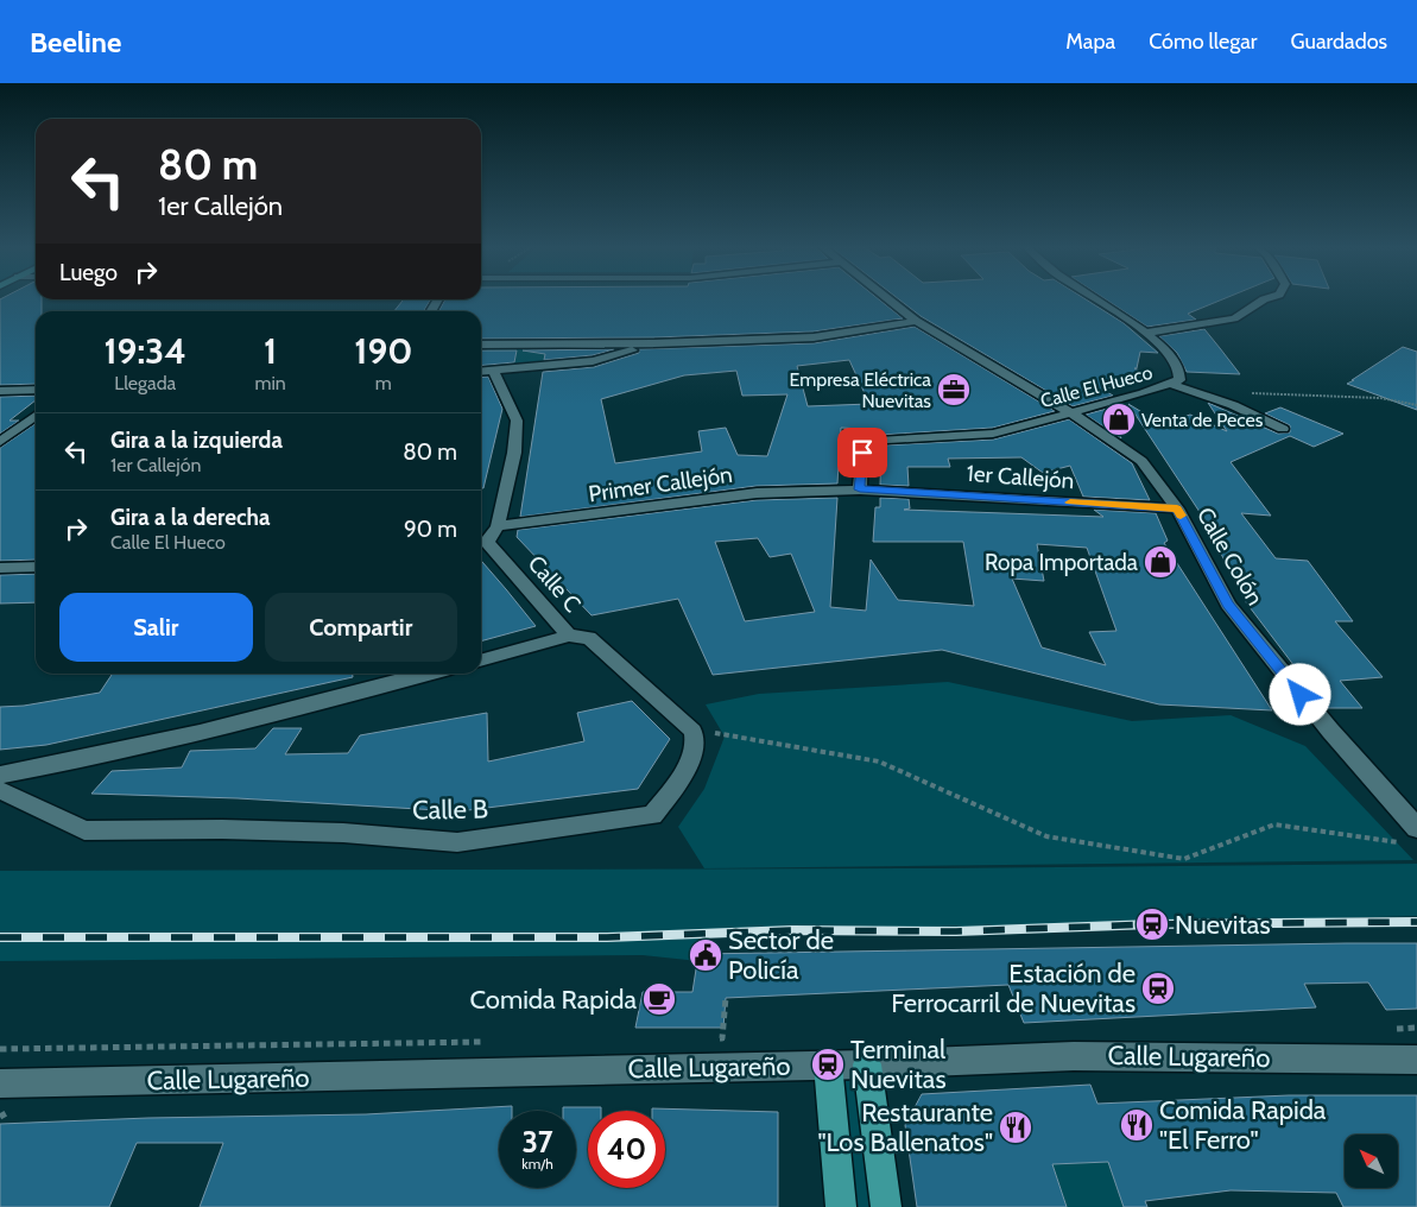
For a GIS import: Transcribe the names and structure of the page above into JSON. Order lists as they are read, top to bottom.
{
  "streets": {
    "street": [
      "Calle El Hueco",
      "1er Callejón",
      "Primer Callejón",
      "Calle Colón",
      "Calle C",
      "Calle B",
      "Calle Lugareño"
    ]
  },
  "crossings": [
    ["Calle El Hueco", "1er Callejón"],
    ["Calle El Hueco", "Primer Callejón"],
    ["Calle El Hueco", "Calle Colón"],
    ["1er Callejón", "Primer Callejón"],
    ["1er Callejón", "Calle Colón"],
    ["Calle C", "Calle B"]
  ],
  "places": {
    "office": ["Empresa Eléctrica Nuevitas"],
    "shop": ["Venta de Peces", "Ropa Importada"],
    "station": ["Nuevitas", "Estación de Ferrocarril de Nuevitas", "Terminal Nuevitas"],
    "public building": ["Sector de Policía"],
    "cafe": ["Comida Rapida"],
    "restaurant": ["Comida Rapida \"El Ferro\"", "Restaurante \"Los Ballenatos\""]
  },
  "north": "top left",
  "page": {
    "header": "Beeline",
    "nav": ["Mapa", "Cómo llegar", "Guardados"],
    "turn": ["80 m", "1er Callejón"],
    "then": "Luego",
    "eta": [
      "19:34",
      "Llegada",
      "1",
      "min",
      "190",
      "m"
    ],
    "list": [
      {
        "name": "Gira a la izquierda",
        "note": "1er Callejón",
        "value": "80 m"
      },
      {
        "name": "Gira a la derecha",
        "note": "Calle El Hueco",
        "value": "90 m"
      }
    ],
    "buttons": ["Salir", "Compartir"],
    "speed": "37 km/h",
    "limit": "40"
  }
}
